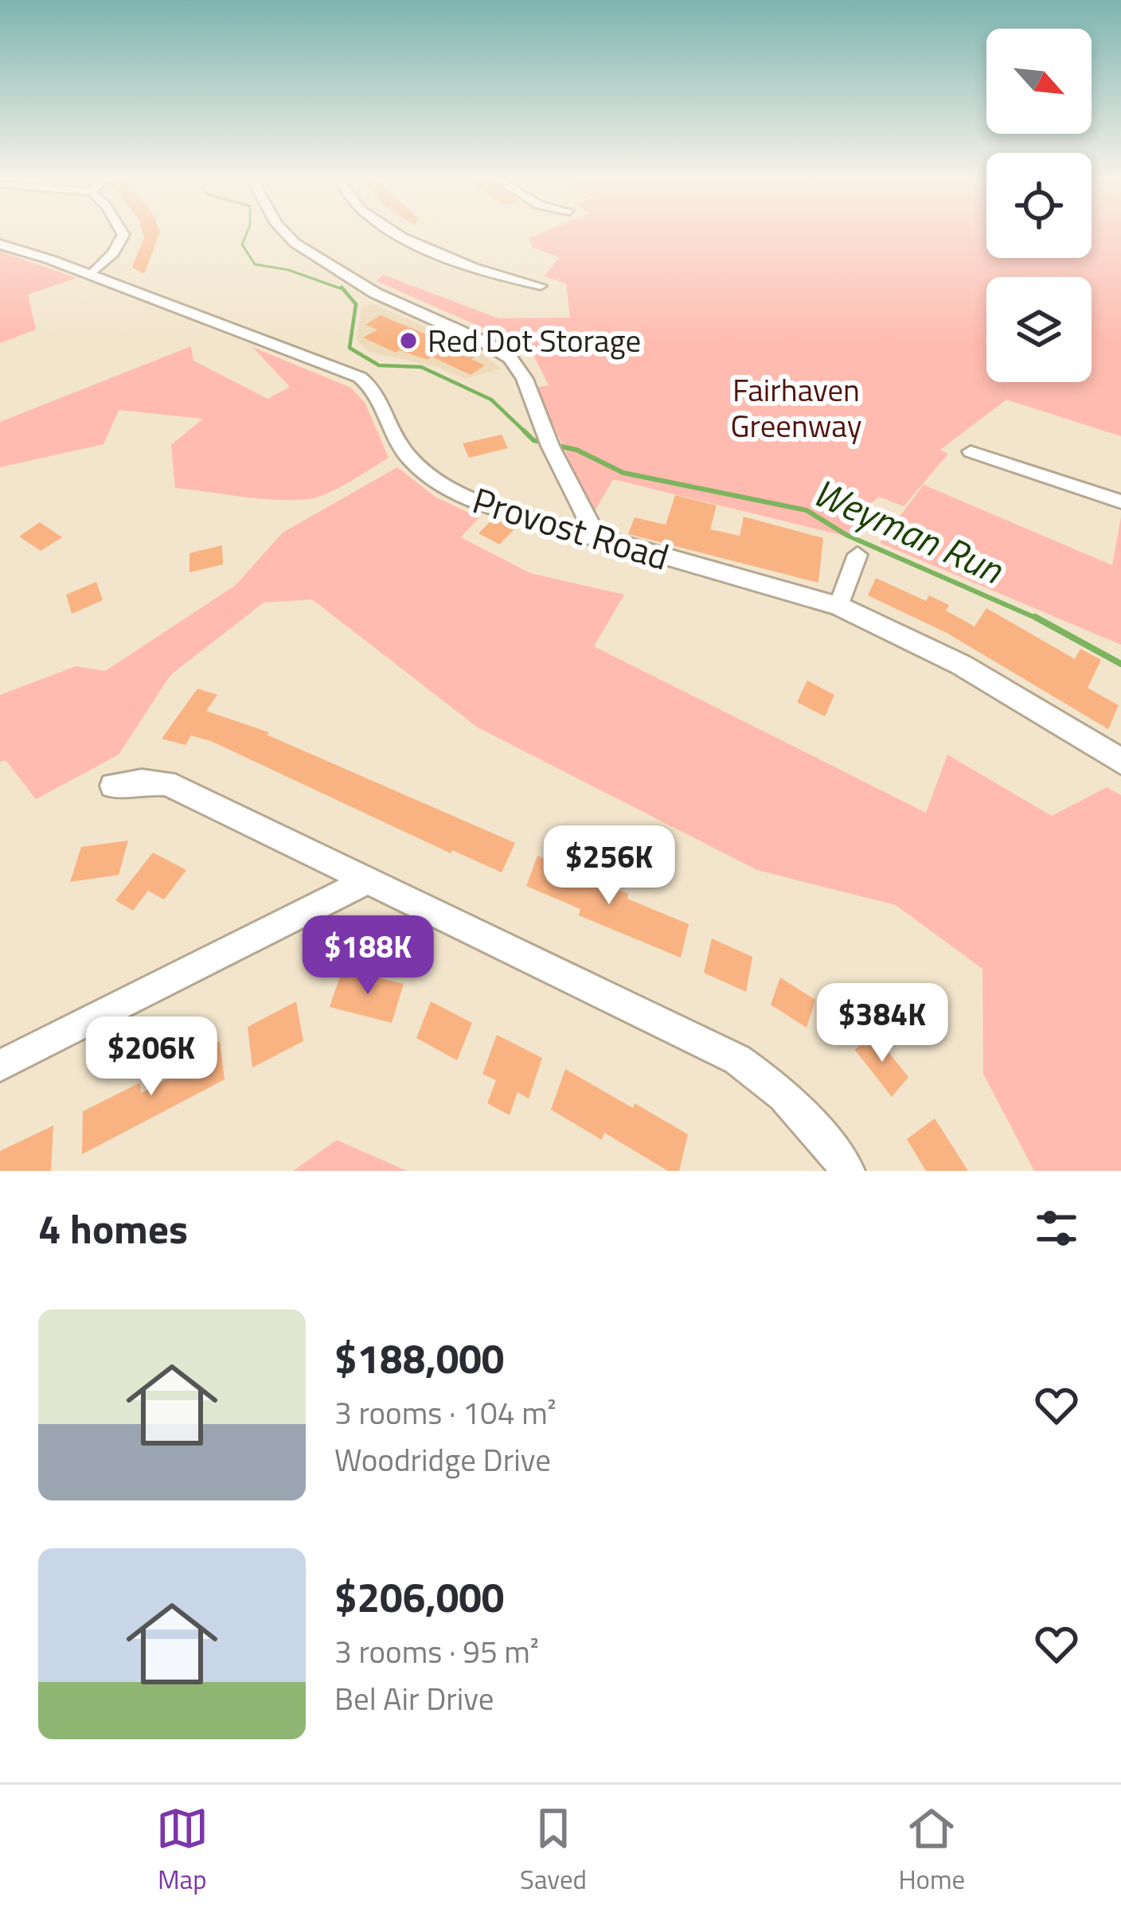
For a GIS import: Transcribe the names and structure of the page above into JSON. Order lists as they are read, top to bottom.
{
  "streets": {
    "street": ["Provost Road"]
  },
  "water": ["Weyman Run"],
  "parks": ["Fairhaven Greenway"],
  "places": ["Red Dot Storage"],
  "north": "bottom right",
  "page": {
    "price": [
      "$256K",
      "$188K",
      "$384K",
      "$206K"
    ],
    "heading": "4 homes",
    "list": [
      {
        "name": "$188,000",
        "note": "3 rooms · 104 m² · Woodridge Drive"
      },
      {
        "name": "$206,000",
        "note": "3 rooms · 95 m² · Bel Air Drive"
      }
    ],
    "tabs": ["Map", "Saved", "Home"]
  }
}
